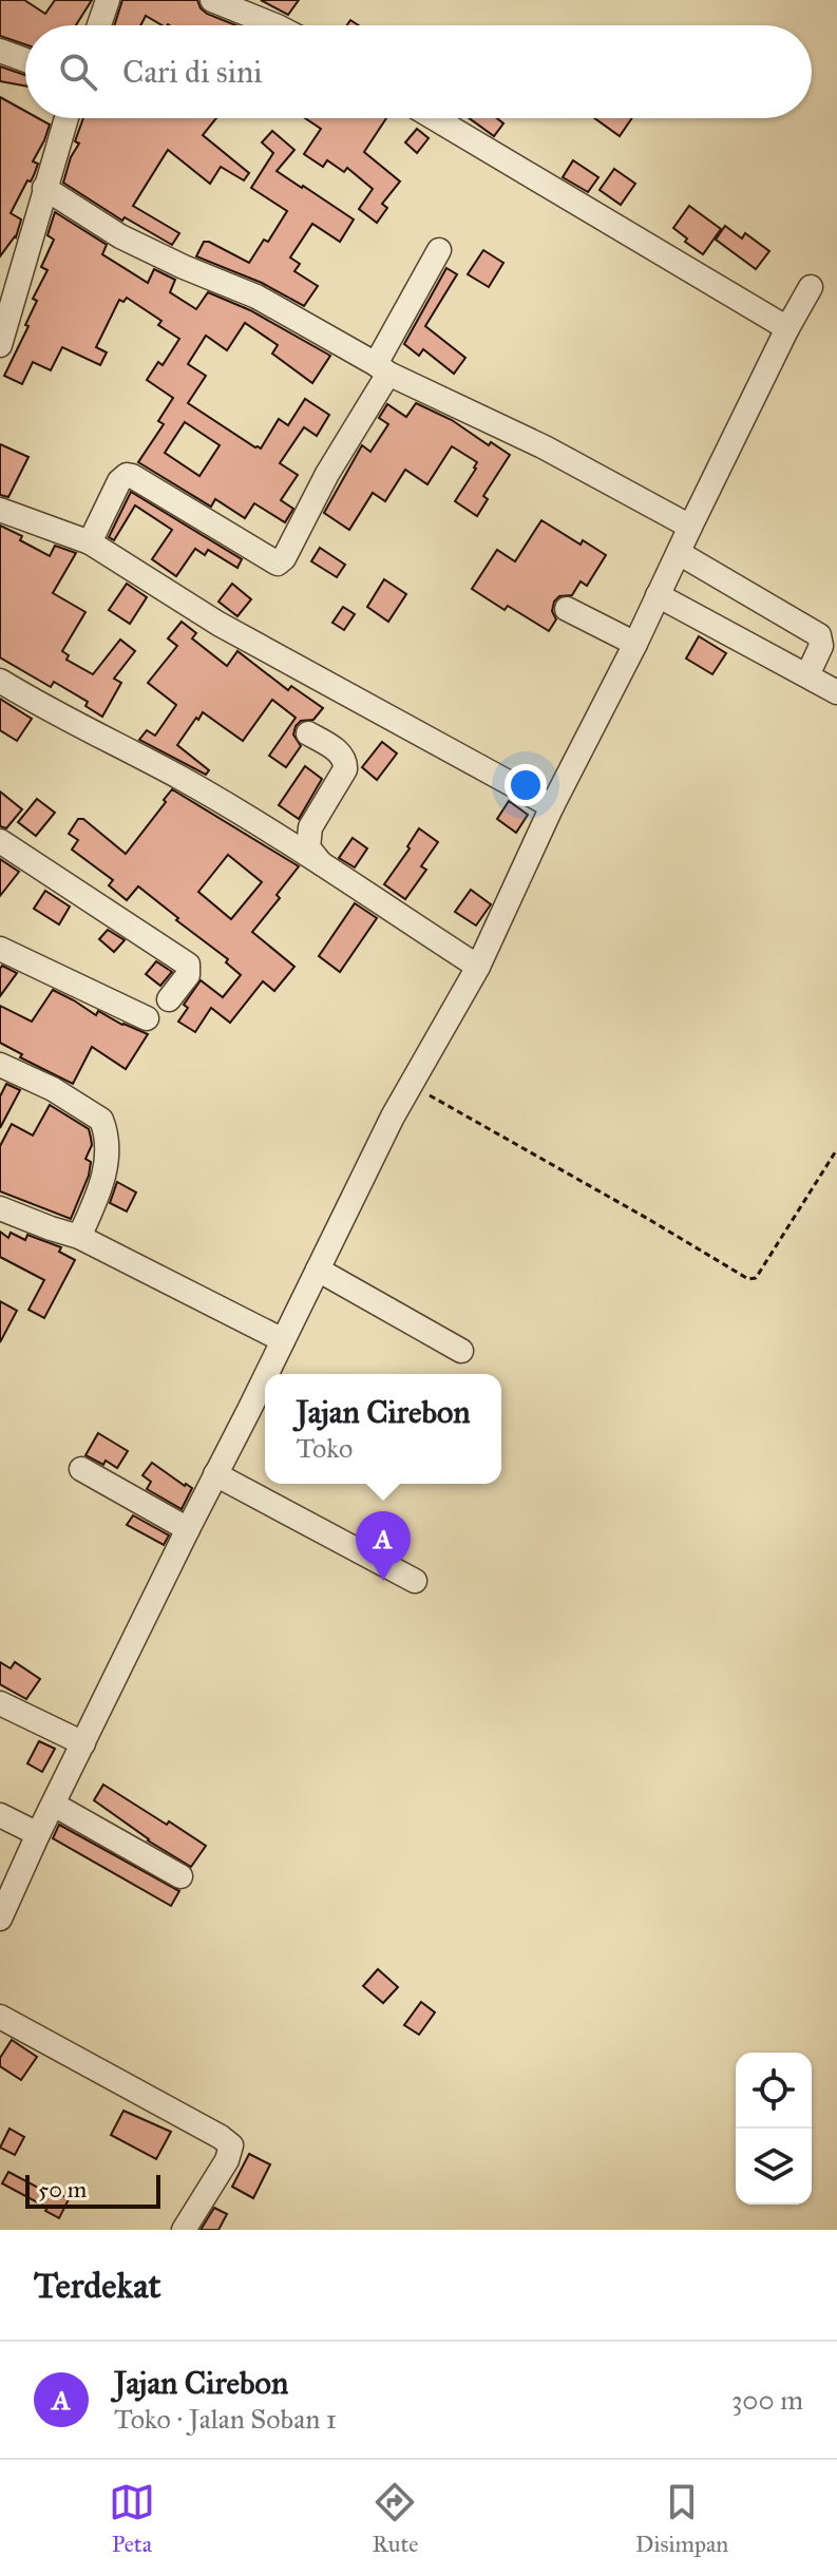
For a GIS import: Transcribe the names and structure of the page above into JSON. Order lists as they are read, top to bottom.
{
  "scale_bar": "50 m",
  "page": {
    "search": "Cari di sini",
    "popup": ["Jajan Cirebon", "Toko"],
    "pins": "A",
    "scale": "50 m",
    "heading": "Terdekat",
    "list": [
      {
        "mark": "A",
        "name": "Jajan Cirebon",
        "note": "Toko · Jalan Soban 1",
        "value": "300 m"
      }
    ],
    "nav": ["Peta", "Rute", "Disimpan"]
  }
}
